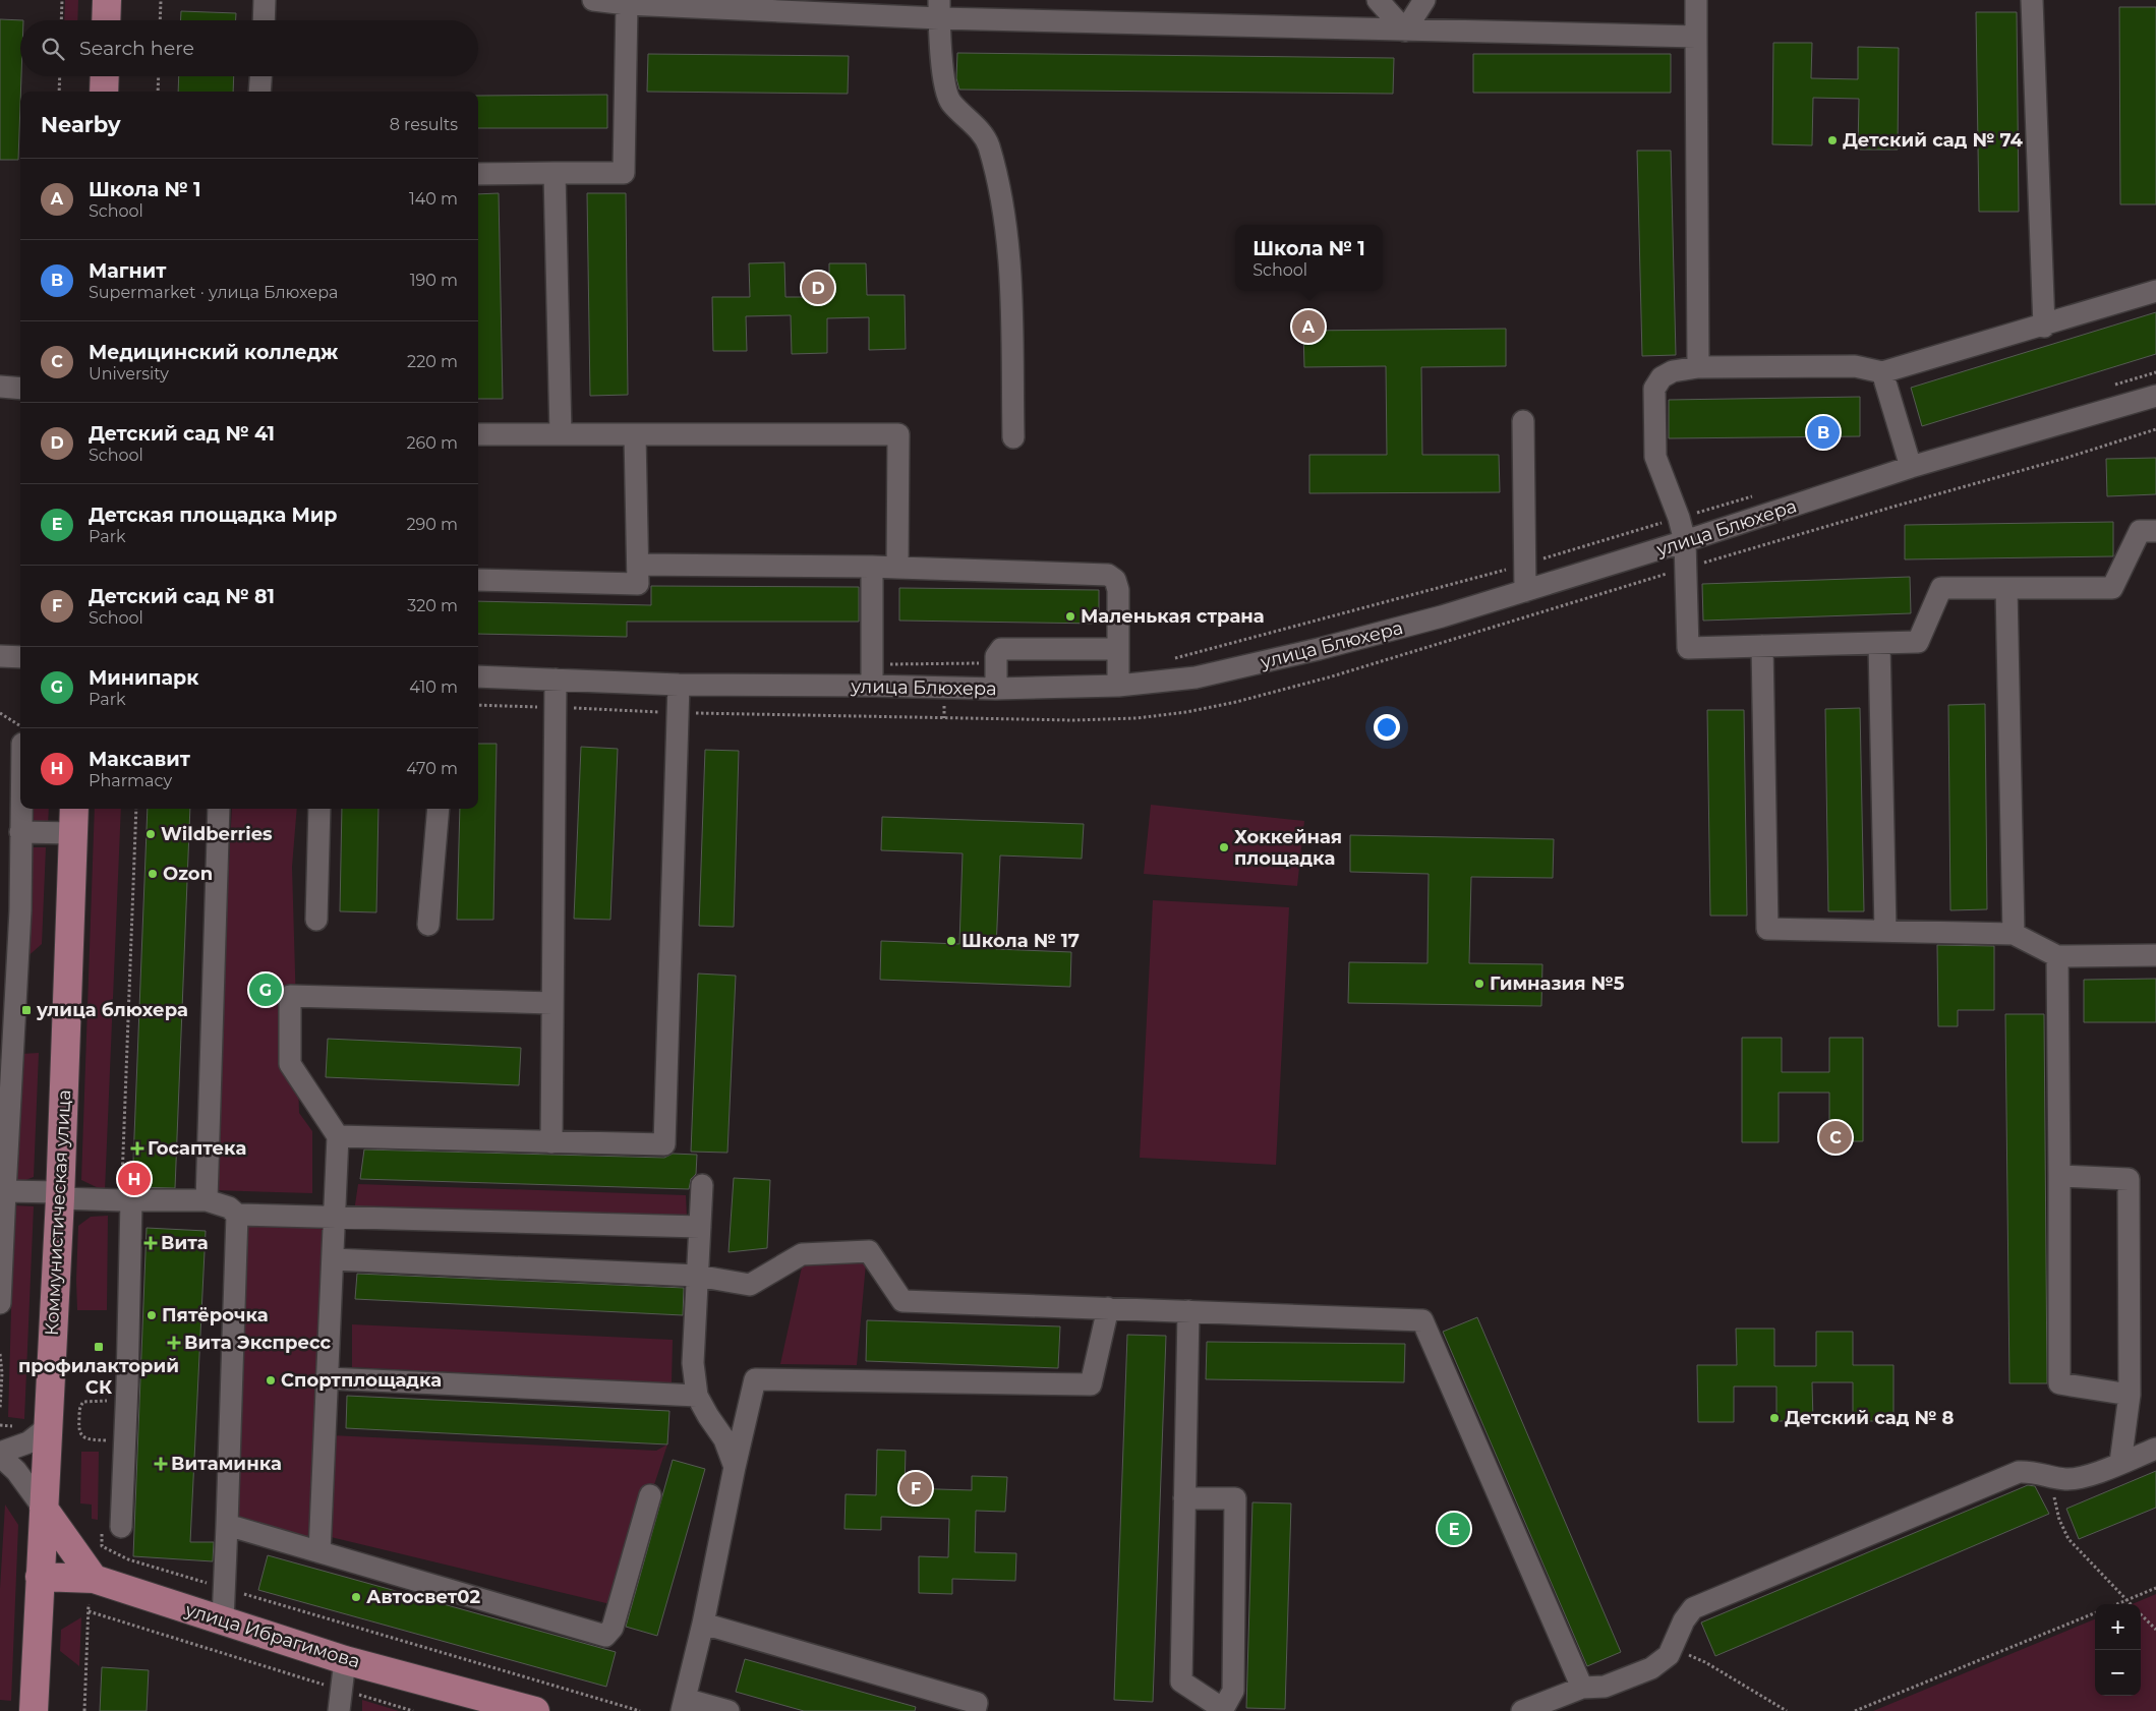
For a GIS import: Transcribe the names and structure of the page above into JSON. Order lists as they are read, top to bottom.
{
  "streets": {
    "main road": ["Коммунистическая улица", "улица Ибрагимова"],
    "street": ["улица Блюхера"]
  },
  "crossings": [
    ["Коммунистическая улица", "улица Ибрагимова"]
  ],
  "places": {
    "other": [
      "Детский сад № 74",
      "Маленькая страна",
      "Wildberries",
      "Хоккейная площадка",
      "Ozon",
      "Школа № 17",
      "Гимназия №5",
      "Пятёрочка",
      "Спортплощадка",
      "Детский сад № 8",
      "Автосвет02"
    ],
    "transit": ["улица блюхера", "профилакторий СК"],
    "health": [
      "Госаптека",
      "Вита",
      "Вита Экспресс",
      "Витаминка"
    ]
  },
  "page": {
    "search": "Search here",
    "heading": ["Nearby", "8 results"],
    "list": [
      {
        "mark": "A",
        "name": "Школа № 1",
        "note": "School",
        "value": "140 m"
      },
      {
        "mark": "B",
        "name": "Магнит",
        "note": "Supermarket · улица Блюхера",
        "value": "190 m"
      },
      {
        "mark": "C",
        "name": "Медицинский колледж",
        "note": "University",
        "value": "220 m"
      },
      {
        "mark": "D",
        "name": "Детский сад № 41",
        "note": "School",
        "value": "260 m"
      },
      {
        "mark": "E",
        "name": "Детская площадка Мир",
        "note": "Park",
        "value": "290 m"
      },
      {
        "mark": "F",
        "name": "Детский сад № 81",
        "note": "School",
        "value": "320 m"
      },
      {
        "mark": "G",
        "name": "Минипарк",
        "note": "Park",
        "value": "410 m"
      },
      {
        "mark": "H",
        "name": "Максавит",
        "note": "Pharmacy",
        "value": "470 m"
      }
    ],
    "popup": ["Школа № 1", "School"],
    "pins": [
      "D",
      "A",
      "B",
      "G",
      "C",
      "H",
      "F",
      "E"
    ],
    "map_buttons": ["+", "−"]
  }
}
